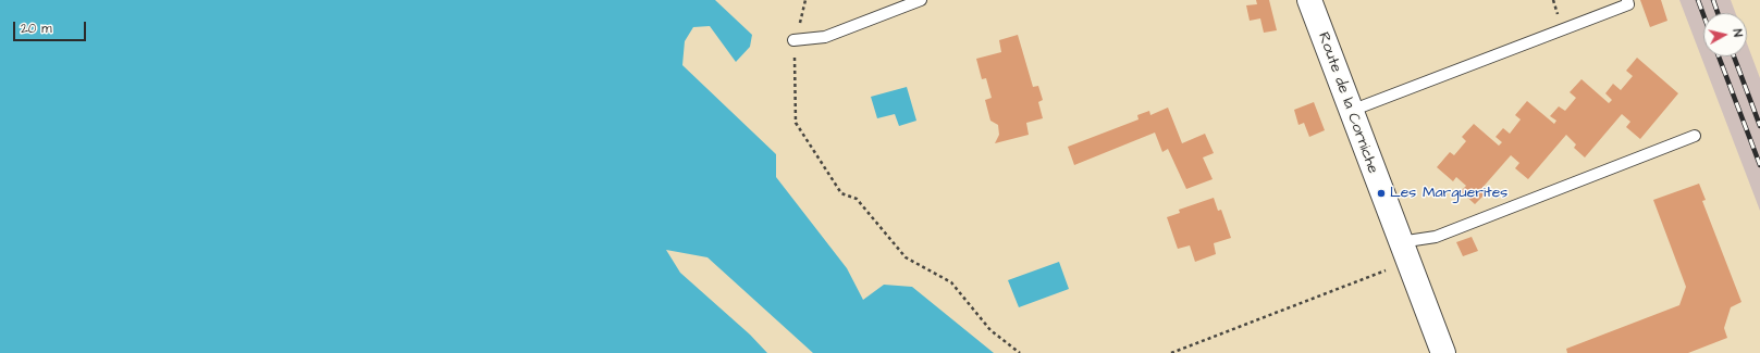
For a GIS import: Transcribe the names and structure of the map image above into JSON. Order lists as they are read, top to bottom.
{
  "streets": {
    "main road": ["Route de la Corniche"]
  },
  "places": ["Les Marguerites"],
  "scale_bar": "20 m",
  "north": "right"
}
